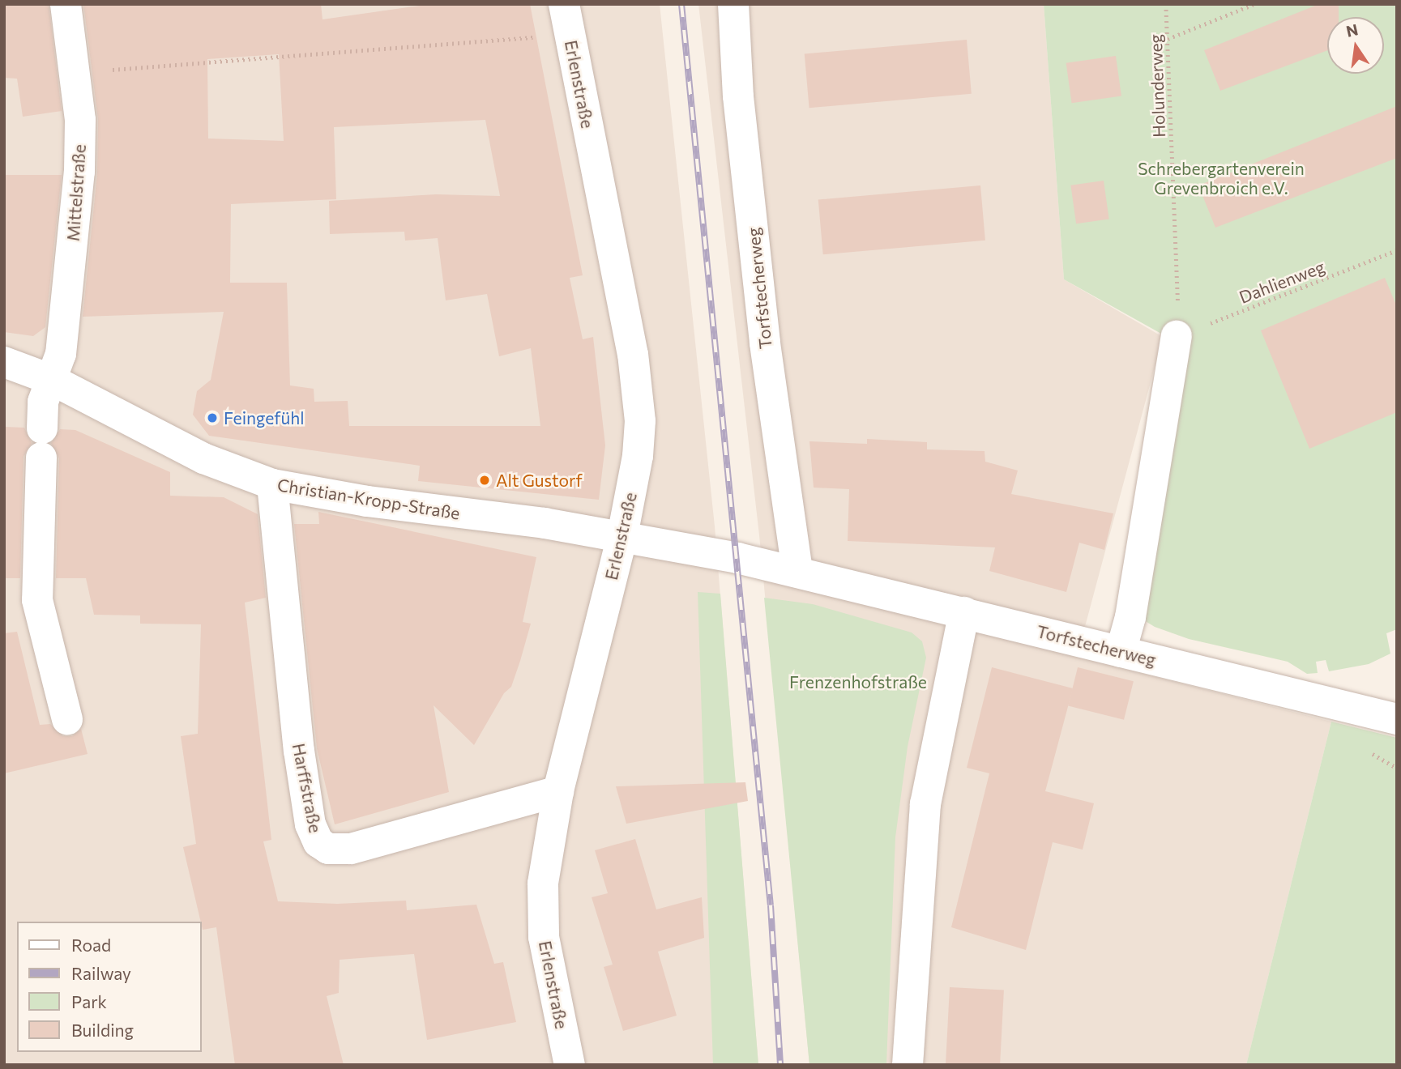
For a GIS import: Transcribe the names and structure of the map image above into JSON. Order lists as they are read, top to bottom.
{
  "streets": {
    "street": [
      "Erlenstraße",
      "Mittelstraße",
      "Torfstecherweg",
      "Christian-Kropp-Straße",
      "Harffstraße"
    ],
    "path": ["Holunderweg", "Dahlienweg"]
  },
  "crossings": [
    ["Erlenstraße", "Torfstecherweg"],
    ["Erlenstraße", "Christian-Kropp-Straße"],
    ["Erlenstraße", "Harffstraße"],
    ["Holunderweg", "Dahlienweg"],
    ["Mittelstraße", "Christian-Kropp-Straße"],
    ["Torfstecherweg", "Christian-Kropp-Straße"],
    ["Christian-Kropp-Straße", "Harffstraße"]
  ],
  "parks": ["Schrebergartenverein Grevenbroich e.V.", "Frenzenhofstraße"],
  "places": ["Feingefühl", "Alt Gustorf"],
  "legend": [
    "Road",
    "Railway",
    "Park",
    "Building"
  ],
  "north": "top"
}
